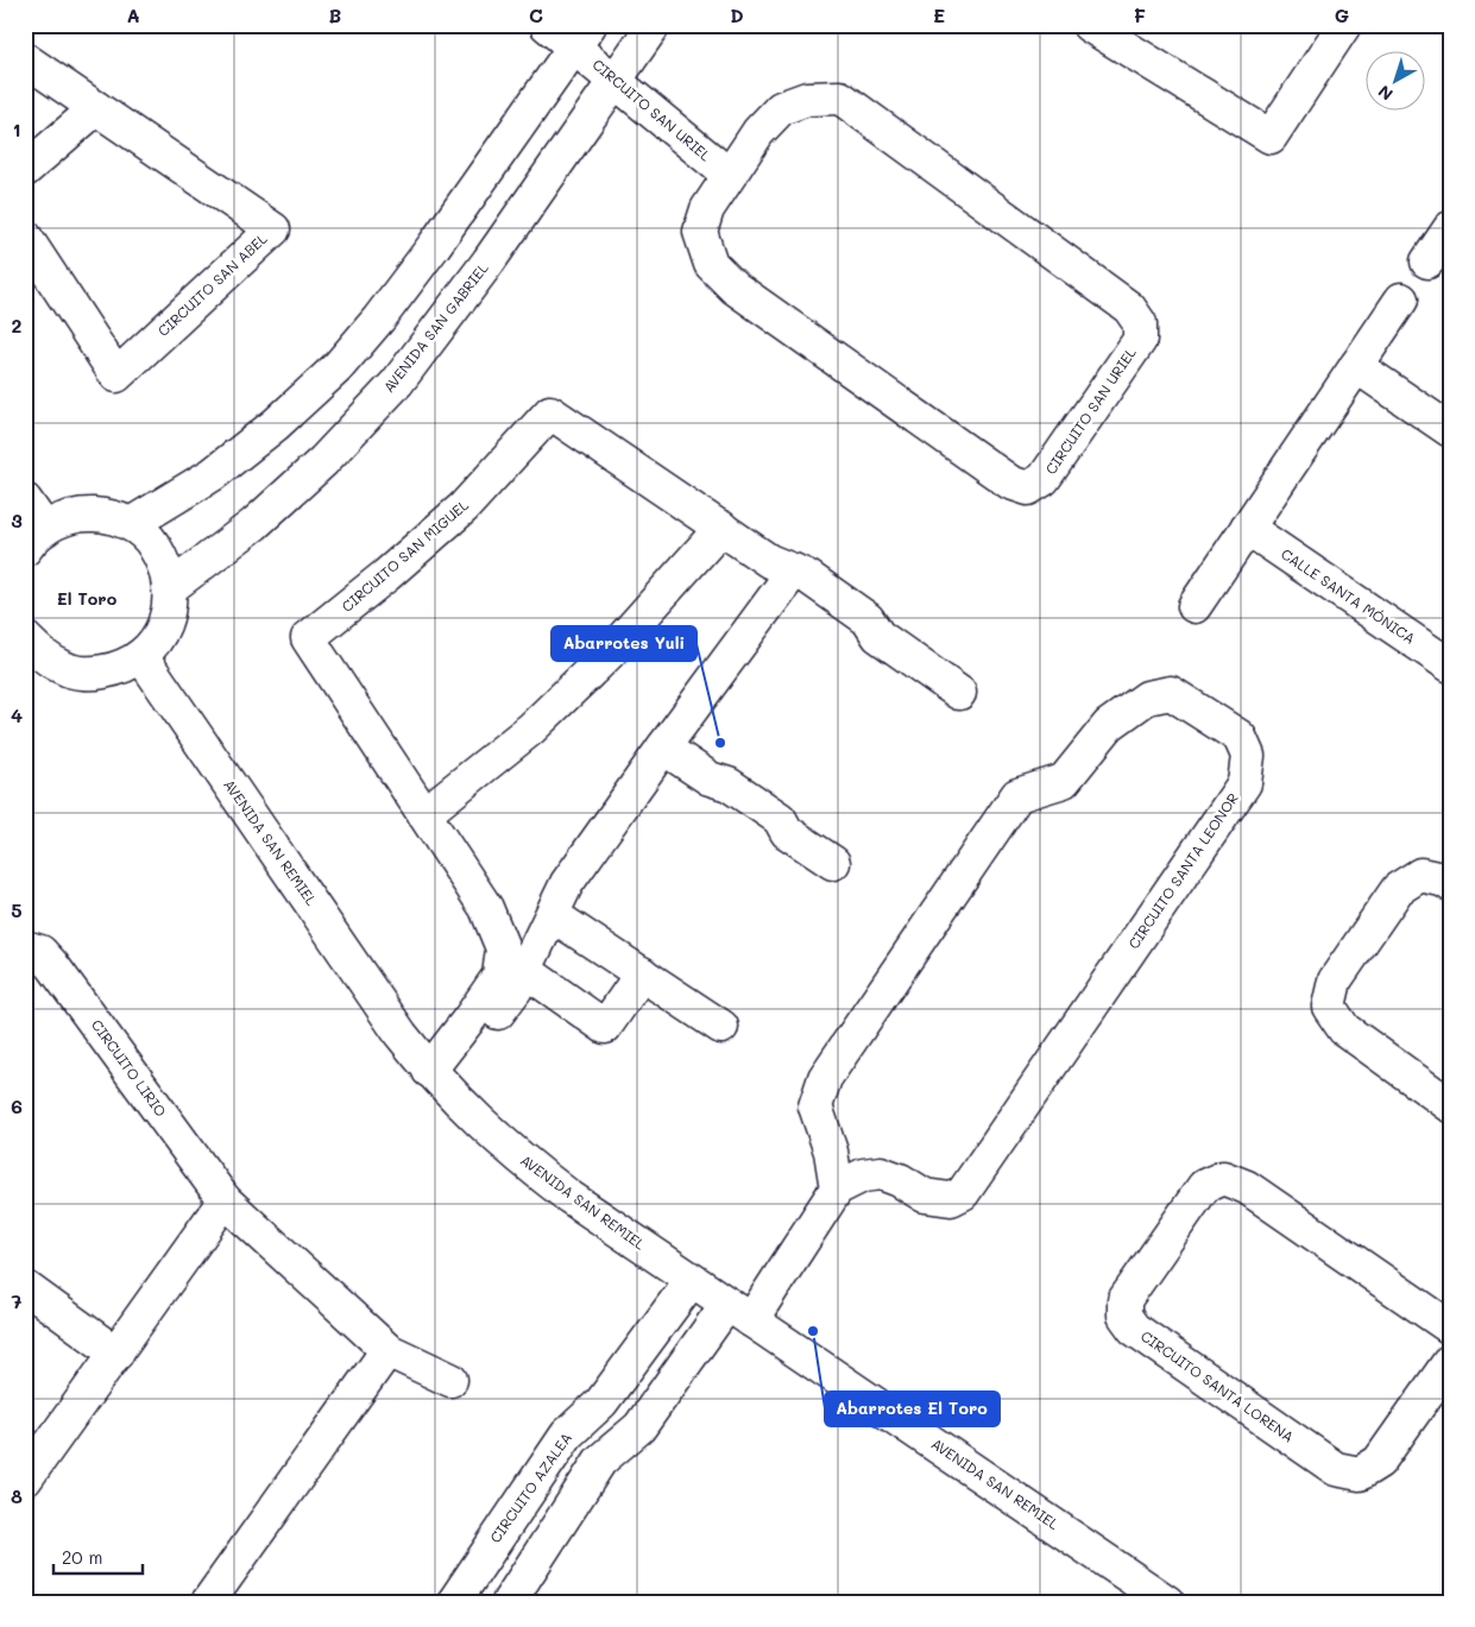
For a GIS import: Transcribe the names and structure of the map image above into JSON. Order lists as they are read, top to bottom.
{
  "streets": {
    "street": [
      "CIRCUITO SAN URIEL",
      "CIRCUITO SAN ABEL",
      "AVENIDA SAN GABRIEL",
      "CIRCUITO SAN MIGUEL",
      "CALLE SANTA MÓNICA",
      "AVENIDA SAN REMIEL",
      "CIRCUITO SANTA LEONOR",
      "CIRCUITO LIRIO",
      "CIRCUITO SANTA LORENA",
      "CIRCUITO AZALEA"
    ]
  },
  "crossings": [
    ["CIRCUITO SAN URIEL", "AVENIDA SAN GABRIEL"],
    ["CIRCUITO SAN MIGUEL", "AVENIDA SAN REMIEL"],
    ["AVENIDA SAN REMIEL", "CIRCUITO AZALEA"]
  ],
  "districts": ["El Toro"],
  "places": ["Abarrotes Yuli", "Abarrotes El Toro"],
  "scale_bar": "20 m",
  "north": "bottom left",
  "grid": {
    "columns": [
      "A",
      "B",
      "C",
      "D",
      "E",
      "F",
      "G"
    ],
    "rows": [
      "1",
      "2",
      "3",
      "4",
      "5",
      "6",
      "7",
      "8"
    ]
  }
}
